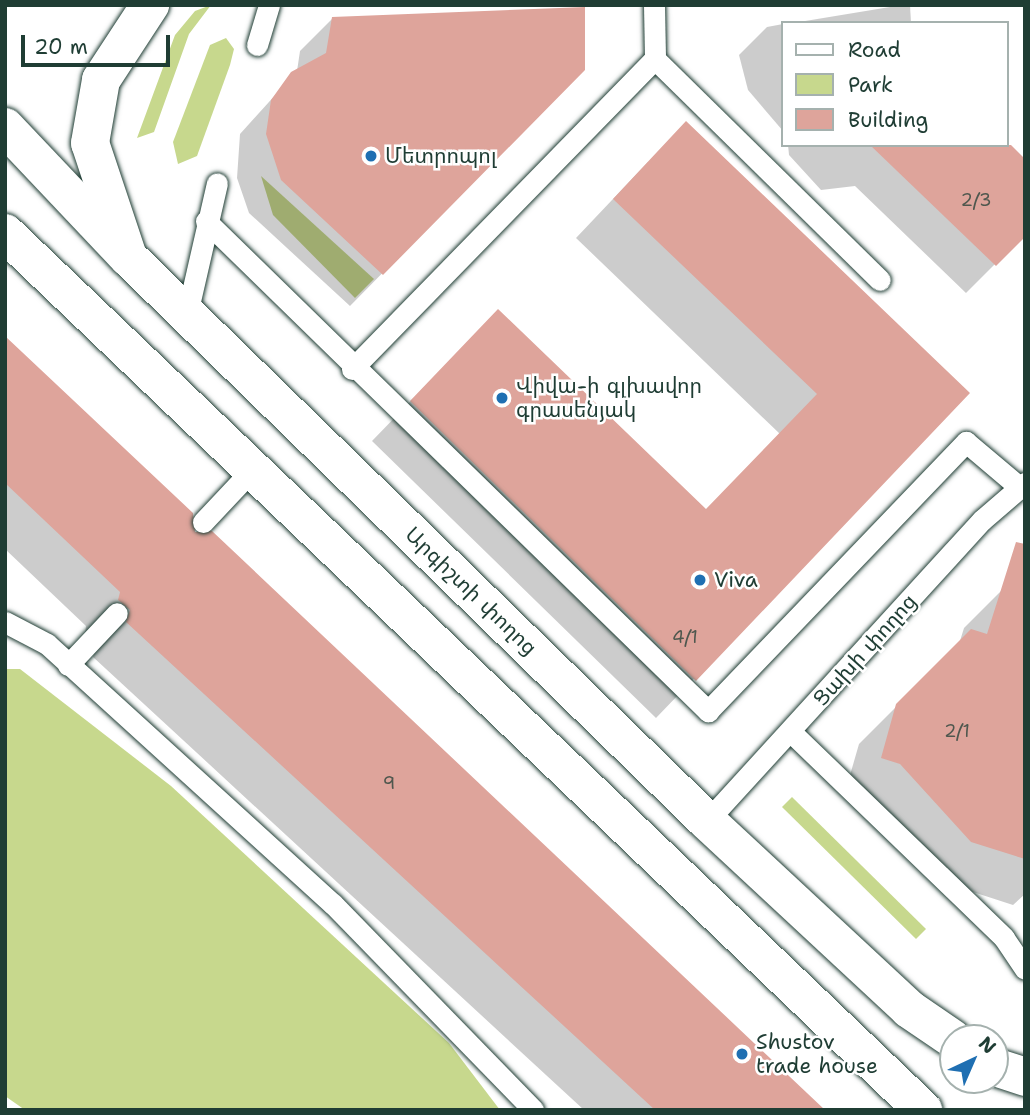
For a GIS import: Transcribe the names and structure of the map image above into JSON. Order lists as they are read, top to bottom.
{
  "streets": {
    "main road": ["Արգիշտի փողոց"],
    "lane": ["Ցախի փողոց"]
  },
  "crossings": [
    ["Արգիշտի փողոց", "Ցախի փողոց"]
  ],
  "places": [
    "Մետրոպոլ",
    "Վիվա-ի գլխավոր գրասենյակ",
    "Viva",
    "Shustov trade house"
  ],
  "house_numbers": [
    "2/3",
    "4/1",
    "2/1",
    "9"
  ],
  "legend": ["Road", "Park", "Building"],
  "scale_bar": "20 m",
  "north": "top right"
}
